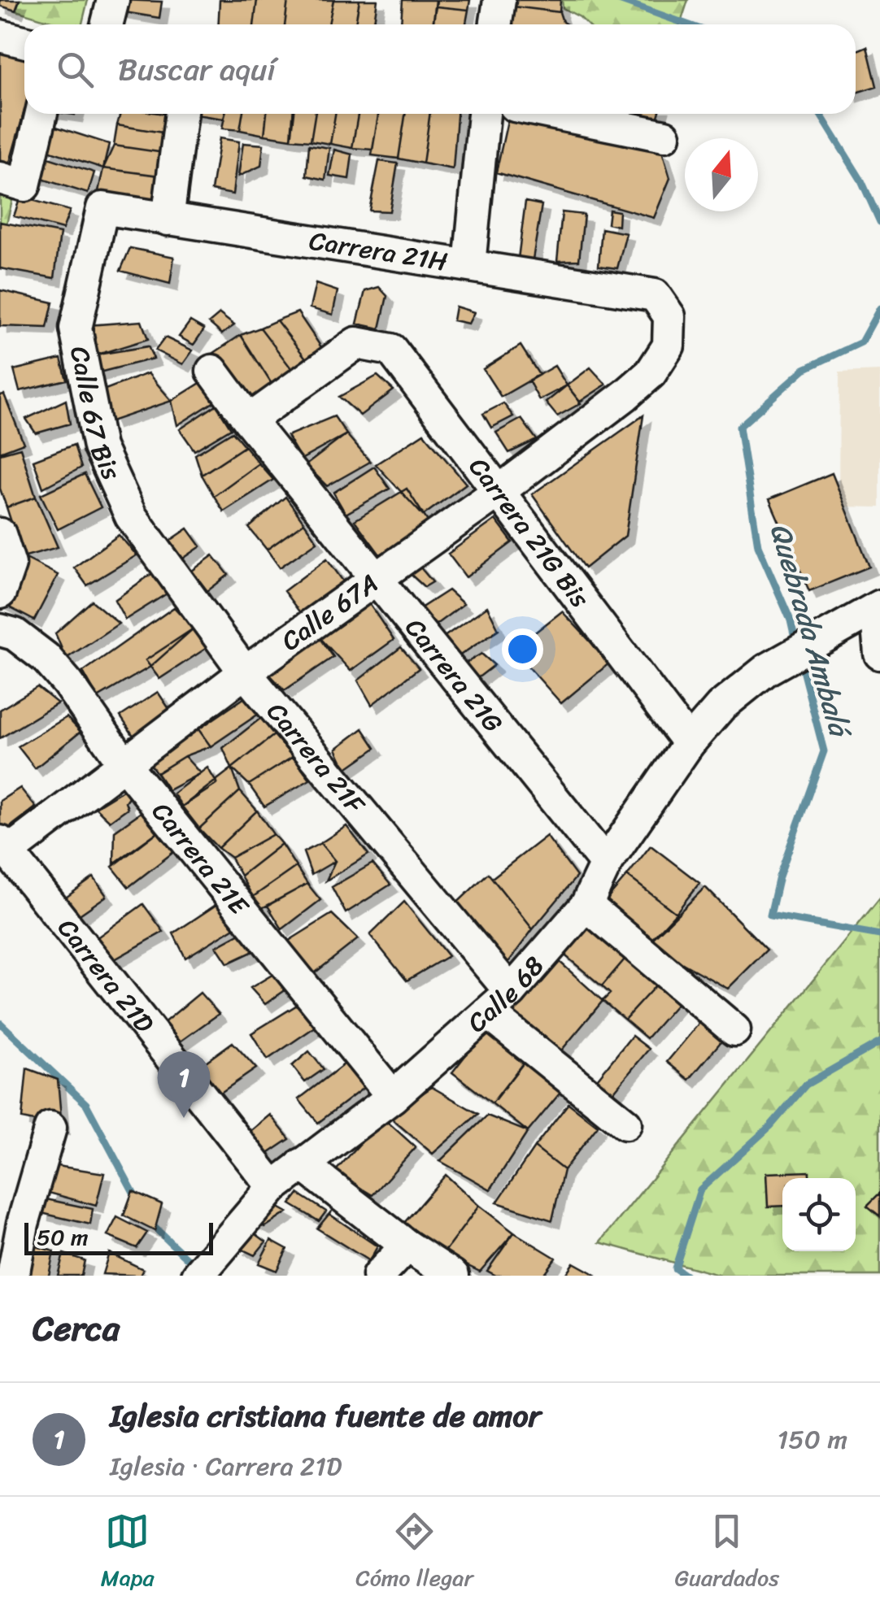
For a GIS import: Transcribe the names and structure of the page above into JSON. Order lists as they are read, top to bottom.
{
  "streets": {
    "street": [
      "Carrera 21H",
      "Calle 67 Bis",
      "Carrera 21G Bis",
      "Calle 67A",
      "Carrera 21G",
      "Carrera 21F",
      "Carrera 21E",
      "Carrera 21D",
      "Calle 68"
    ]
  },
  "crossings": [
    ["Carrera 21H", "Calle 67 Bis"],
    ["Carrera 21H", "Calle 67A"],
    ["Calle 67 Bis", "Carrera 21F"],
    ["Carrera 21G Bis", "Calle 67A"],
    ["Carrera 21G Bis", "Carrera 21G"],
    ["Carrera 21G Bis", "Calle 68"],
    ["Calle 67A", "Carrera 21G"],
    ["Calle 67A", "Carrera 21F"],
    ["Calle 67A", "Carrera 21E"],
    ["Calle 67A", "Carrera 21D"],
    ["Carrera 21G", "Calle 68"],
    ["Carrera 21F", "Calle 68"],
    ["Carrera 21E", "Calle 68"],
    ["Carrera 21D", "Calle 68"]
  ],
  "water": ["Quebrada Ambalá"],
  "scale_bar": "50 m",
  "north": "top",
  "page": {
    "search": "Buscar aquí",
    "pins": "1",
    "scale": "50 m",
    "heading": "Cerca",
    "list": [
      {
        "mark": "1",
        "name": "Iglesia cristiana fuente de amor",
        "note": "Iglesia · Carrera 21D",
        "value": "150 m"
      }
    ],
    "nav": ["Mapa", "Cómo llegar", "Guardados"]
  }
}
